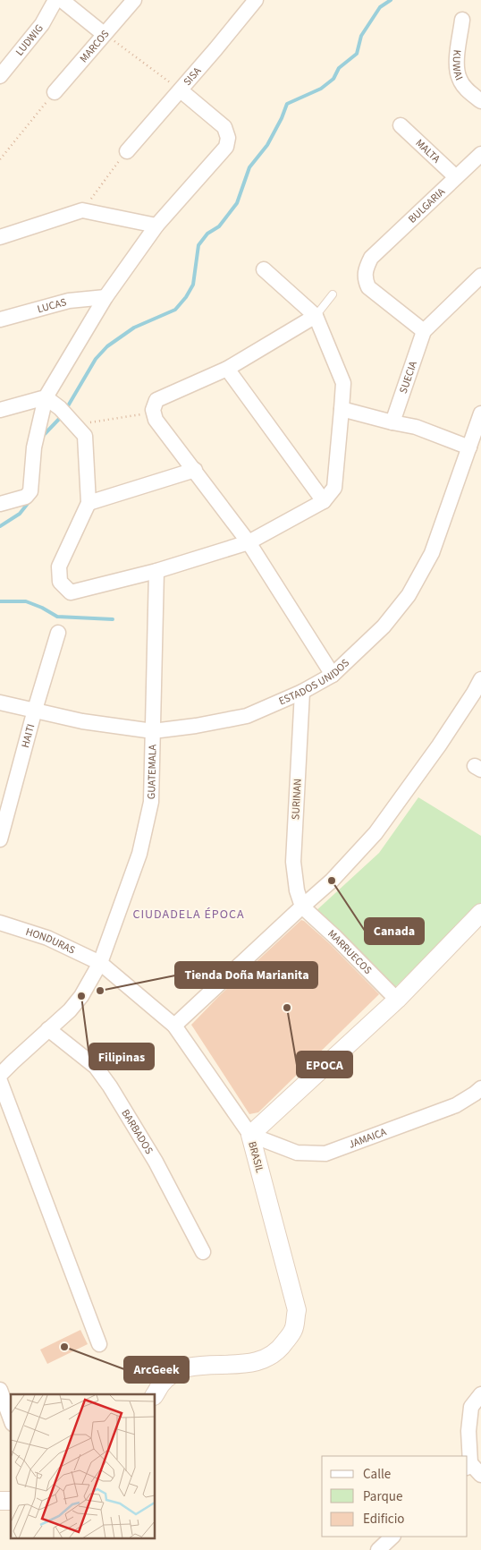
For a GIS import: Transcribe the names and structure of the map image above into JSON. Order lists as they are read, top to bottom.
{
  "streets": {
    "street": [
      "LUDWIG",
      "MARCOS",
      "KUWAI",
      "SISA",
      "MALTA",
      "BULGARIA",
      "LUCAS",
      "SUECIA",
      "ESTADOS UNIDOS",
      "HAITI",
      "GUATEMALA",
      "SURINAN",
      "HONDURAS",
      "MARRUECOS",
      "BARBADOS",
      "JAMAICA",
      "BRASIL"
    ]
  },
  "crossings": [
    ["MALTA", "BULGARIA"],
    ["BULGARIA", "SUECIA"],
    ["ESTADOS UNIDOS", "HAITI"],
    ["ESTADOS UNIDOS", "GUATEMALA"],
    ["ESTADOS UNIDOS", "SURINAN"],
    ["GUATEMALA", "HONDURAS"],
    ["GUATEMALA", "BARBADOS"],
    ["SURINAN", "MARRUECOS"],
    ["HONDURAS", "JAMAICA"],
    ["HONDURAS", "BRASIL"],
    ["MARRUECOS", "BRASIL"],
    ["JAMAICA", "BRASIL"]
  ],
  "districts": ["CIUDADELA ÉPOCA"],
  "places": [
    "Canada",
    "Tienda Doña Marianita",
    "Filipinas",
    "EPOCA",
    "ArcGeek"
  ],
  "legend": ["Calle", "Parque", "Edificio"]
}
